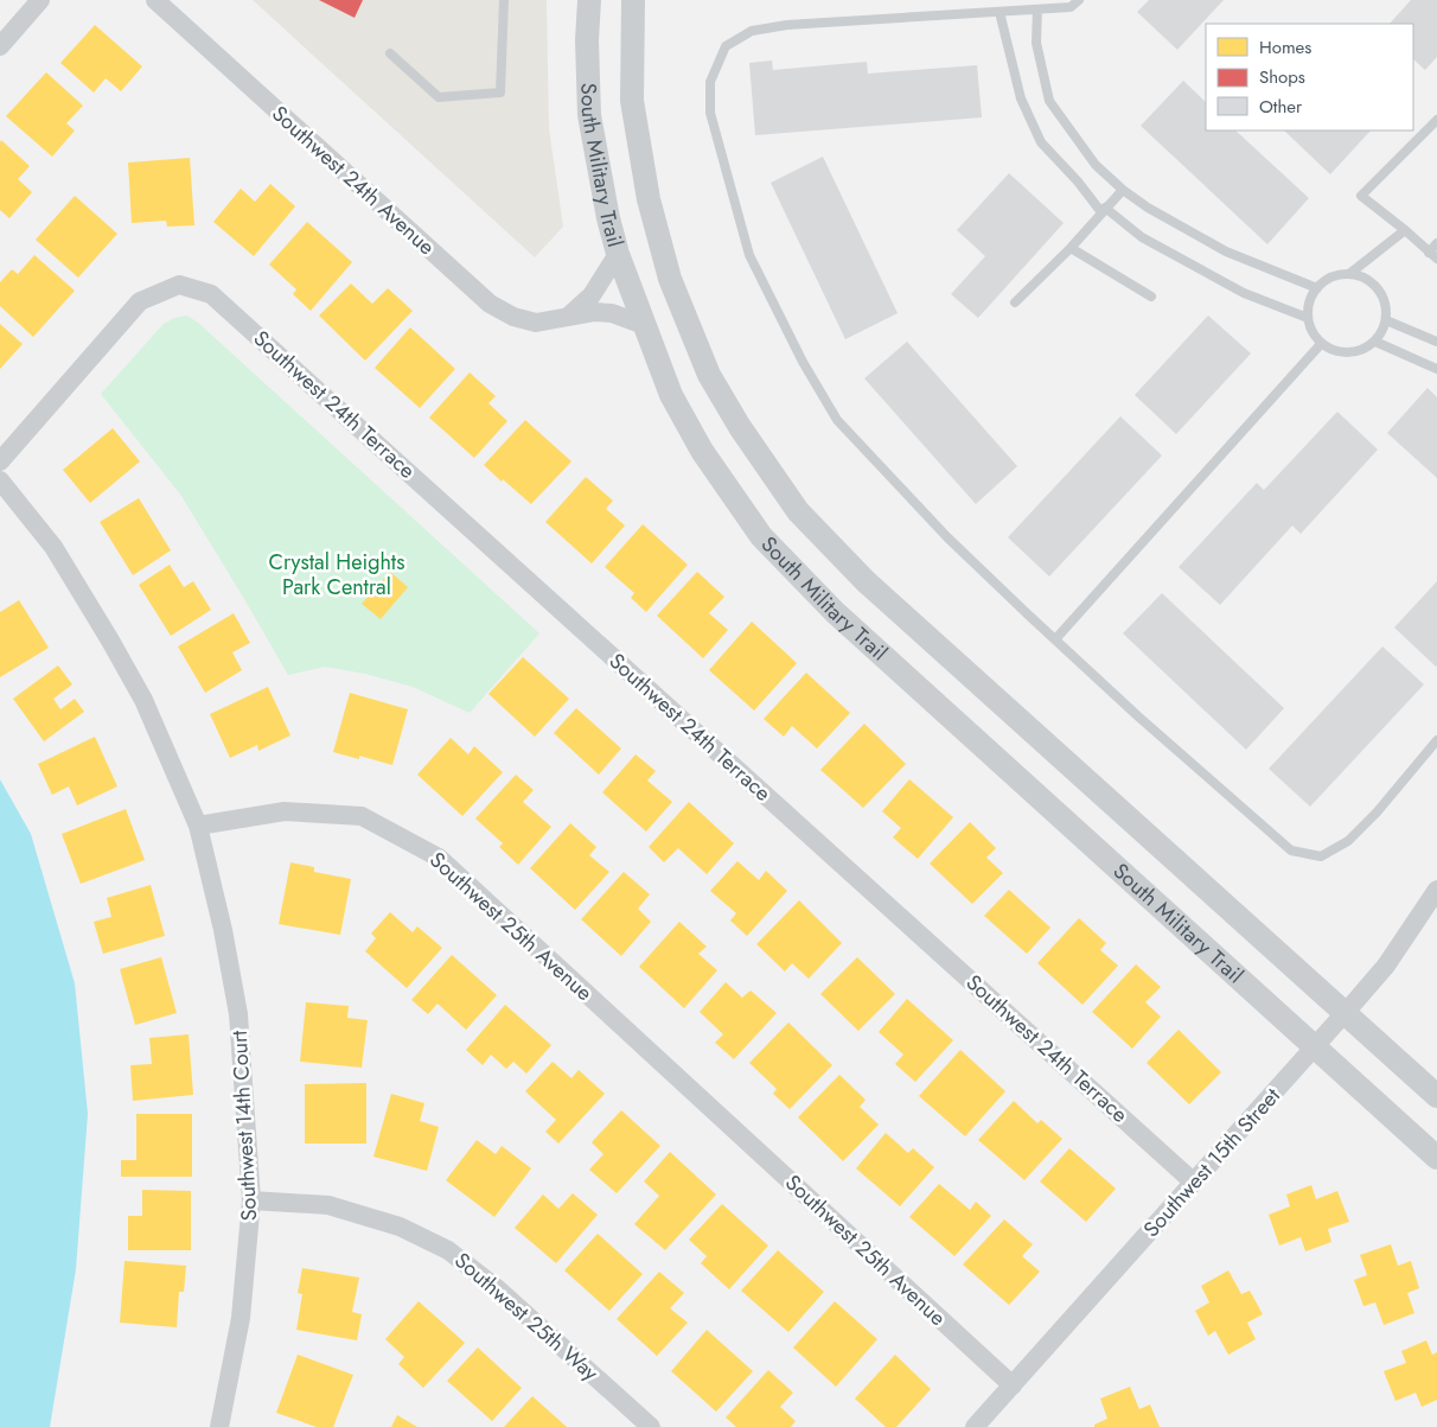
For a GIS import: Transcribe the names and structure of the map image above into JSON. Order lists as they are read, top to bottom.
{
  "streets": {
    "street": [
      "South Military Trail",
      "Southwest 24th Avenue",
      "Southwest 24th Terrace",
      "Southwest 25th Avenue",
      "Southwest 14th Court",
      "Southwest 15th Street",
      "Southwest 25th Way"
    ]
  },
  "crossings": [
    ["South Military Trail", "Southwest 24th Avenue"],
    ["South Military Trail", "Southwest 15th Street"],
    ["Southwest 24th Terrace", "Southwest 15th Street"],
    ["Southwest 25th Avenue", "Southwest 14th Court"],
    ["Southwest 25th Avenue", "Southwest 15th Street"],
    ["Southwest 14th Court", "Southwest 25th Way"]
  ],
  "parks": ["Crystal Heights Park Central"],
  "legend": ["Homes", "Shops", "Other"]
}
